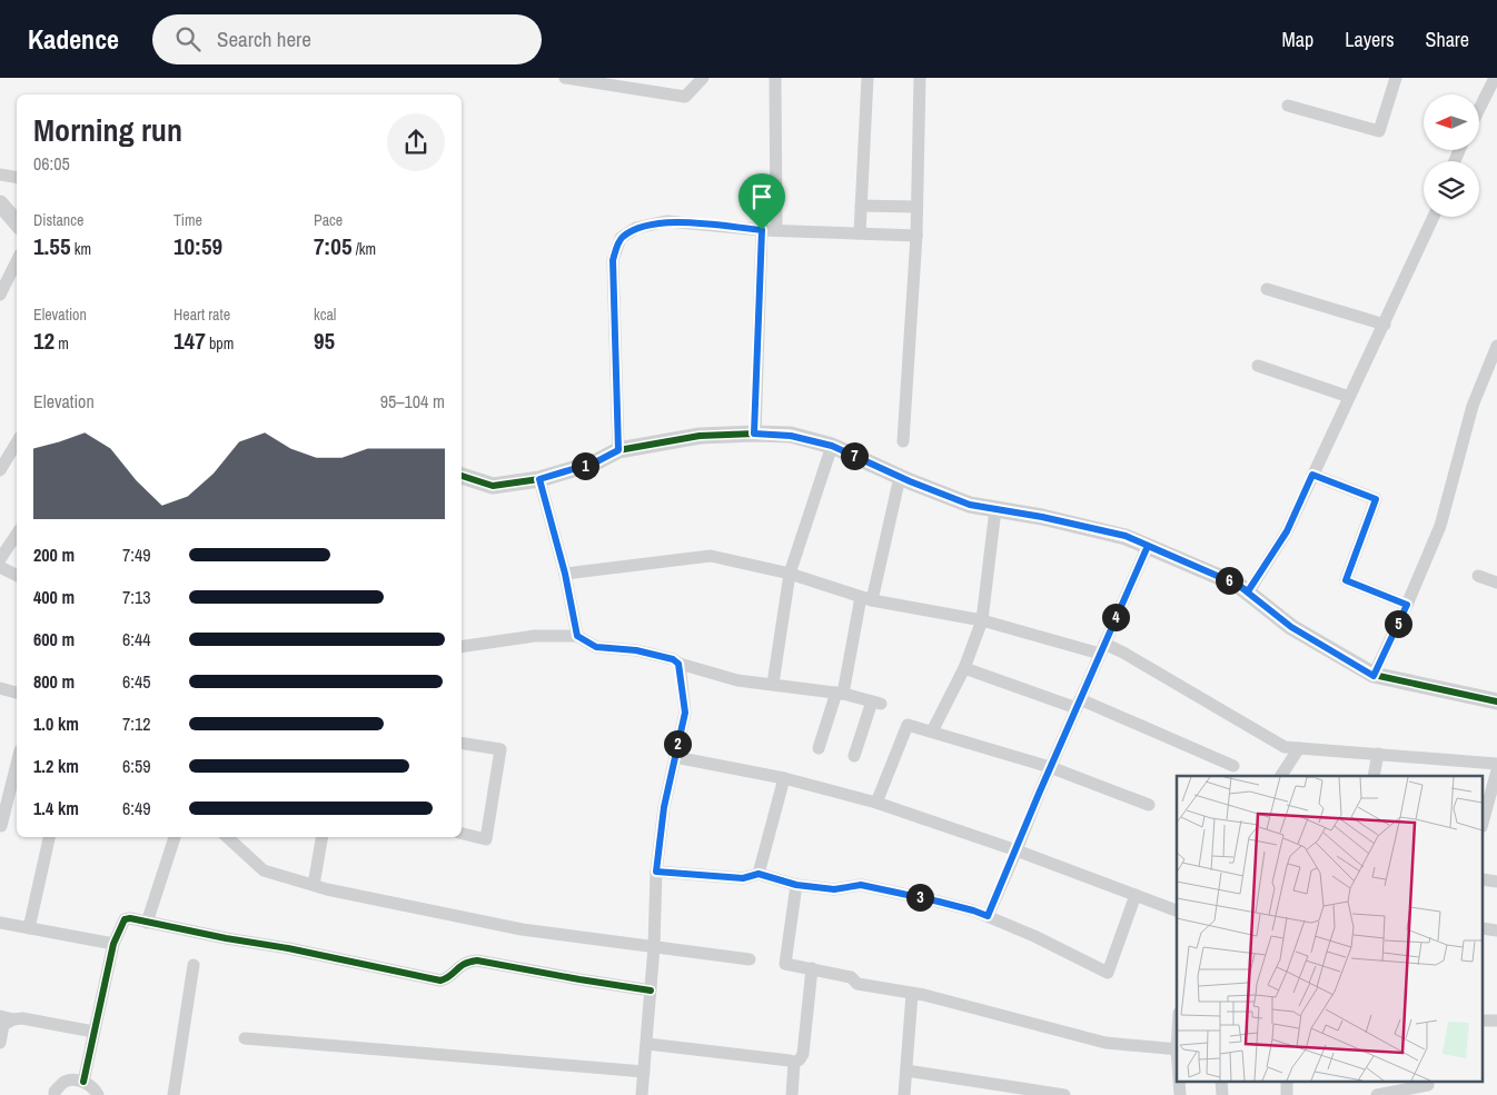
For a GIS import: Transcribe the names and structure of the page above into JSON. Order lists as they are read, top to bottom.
{
  "north": "left",
  "page": {
    "header": "Kadence",
    "search": "Search here",
    "nav": ["Map", "Layers", "Share"],
    "heading": ["Morning run", "06:05"],
    "stats": [
      ["Distance", "1.55 km"],
      ["Time", "10:59"],
      ["Pace", "7:05 /km"],
      ["Elevation", "12 m"],
      ["Heart rate", "147 bpm"],
      ["kcal", "95"]
    ],
    "chart": ["Elevation", "95–104 m"],
    "pins": [
      "7",
      "1",
      "6",
      "4",
      "5",
      "2",
      "3"
    ],
    "list": [
      {
        "name": "200 m",
        "note": "7:49"
      },
      {
        "name": "400 m",
        "note": "7:13"
      },
      {
        "name": "600 m",
        "note": "6:44"
      },
      {
        "name": "800 m",
        "note": "6:45"
      },
      {
        "name": "1.0 km",
        "note": "7:12"
      },
      {
        "name": "1.2 km",
        "note": "6:59"
      },
      {
        "name": "1.4 km",
        "note": "6:49"
      }
    ]
  }
}
